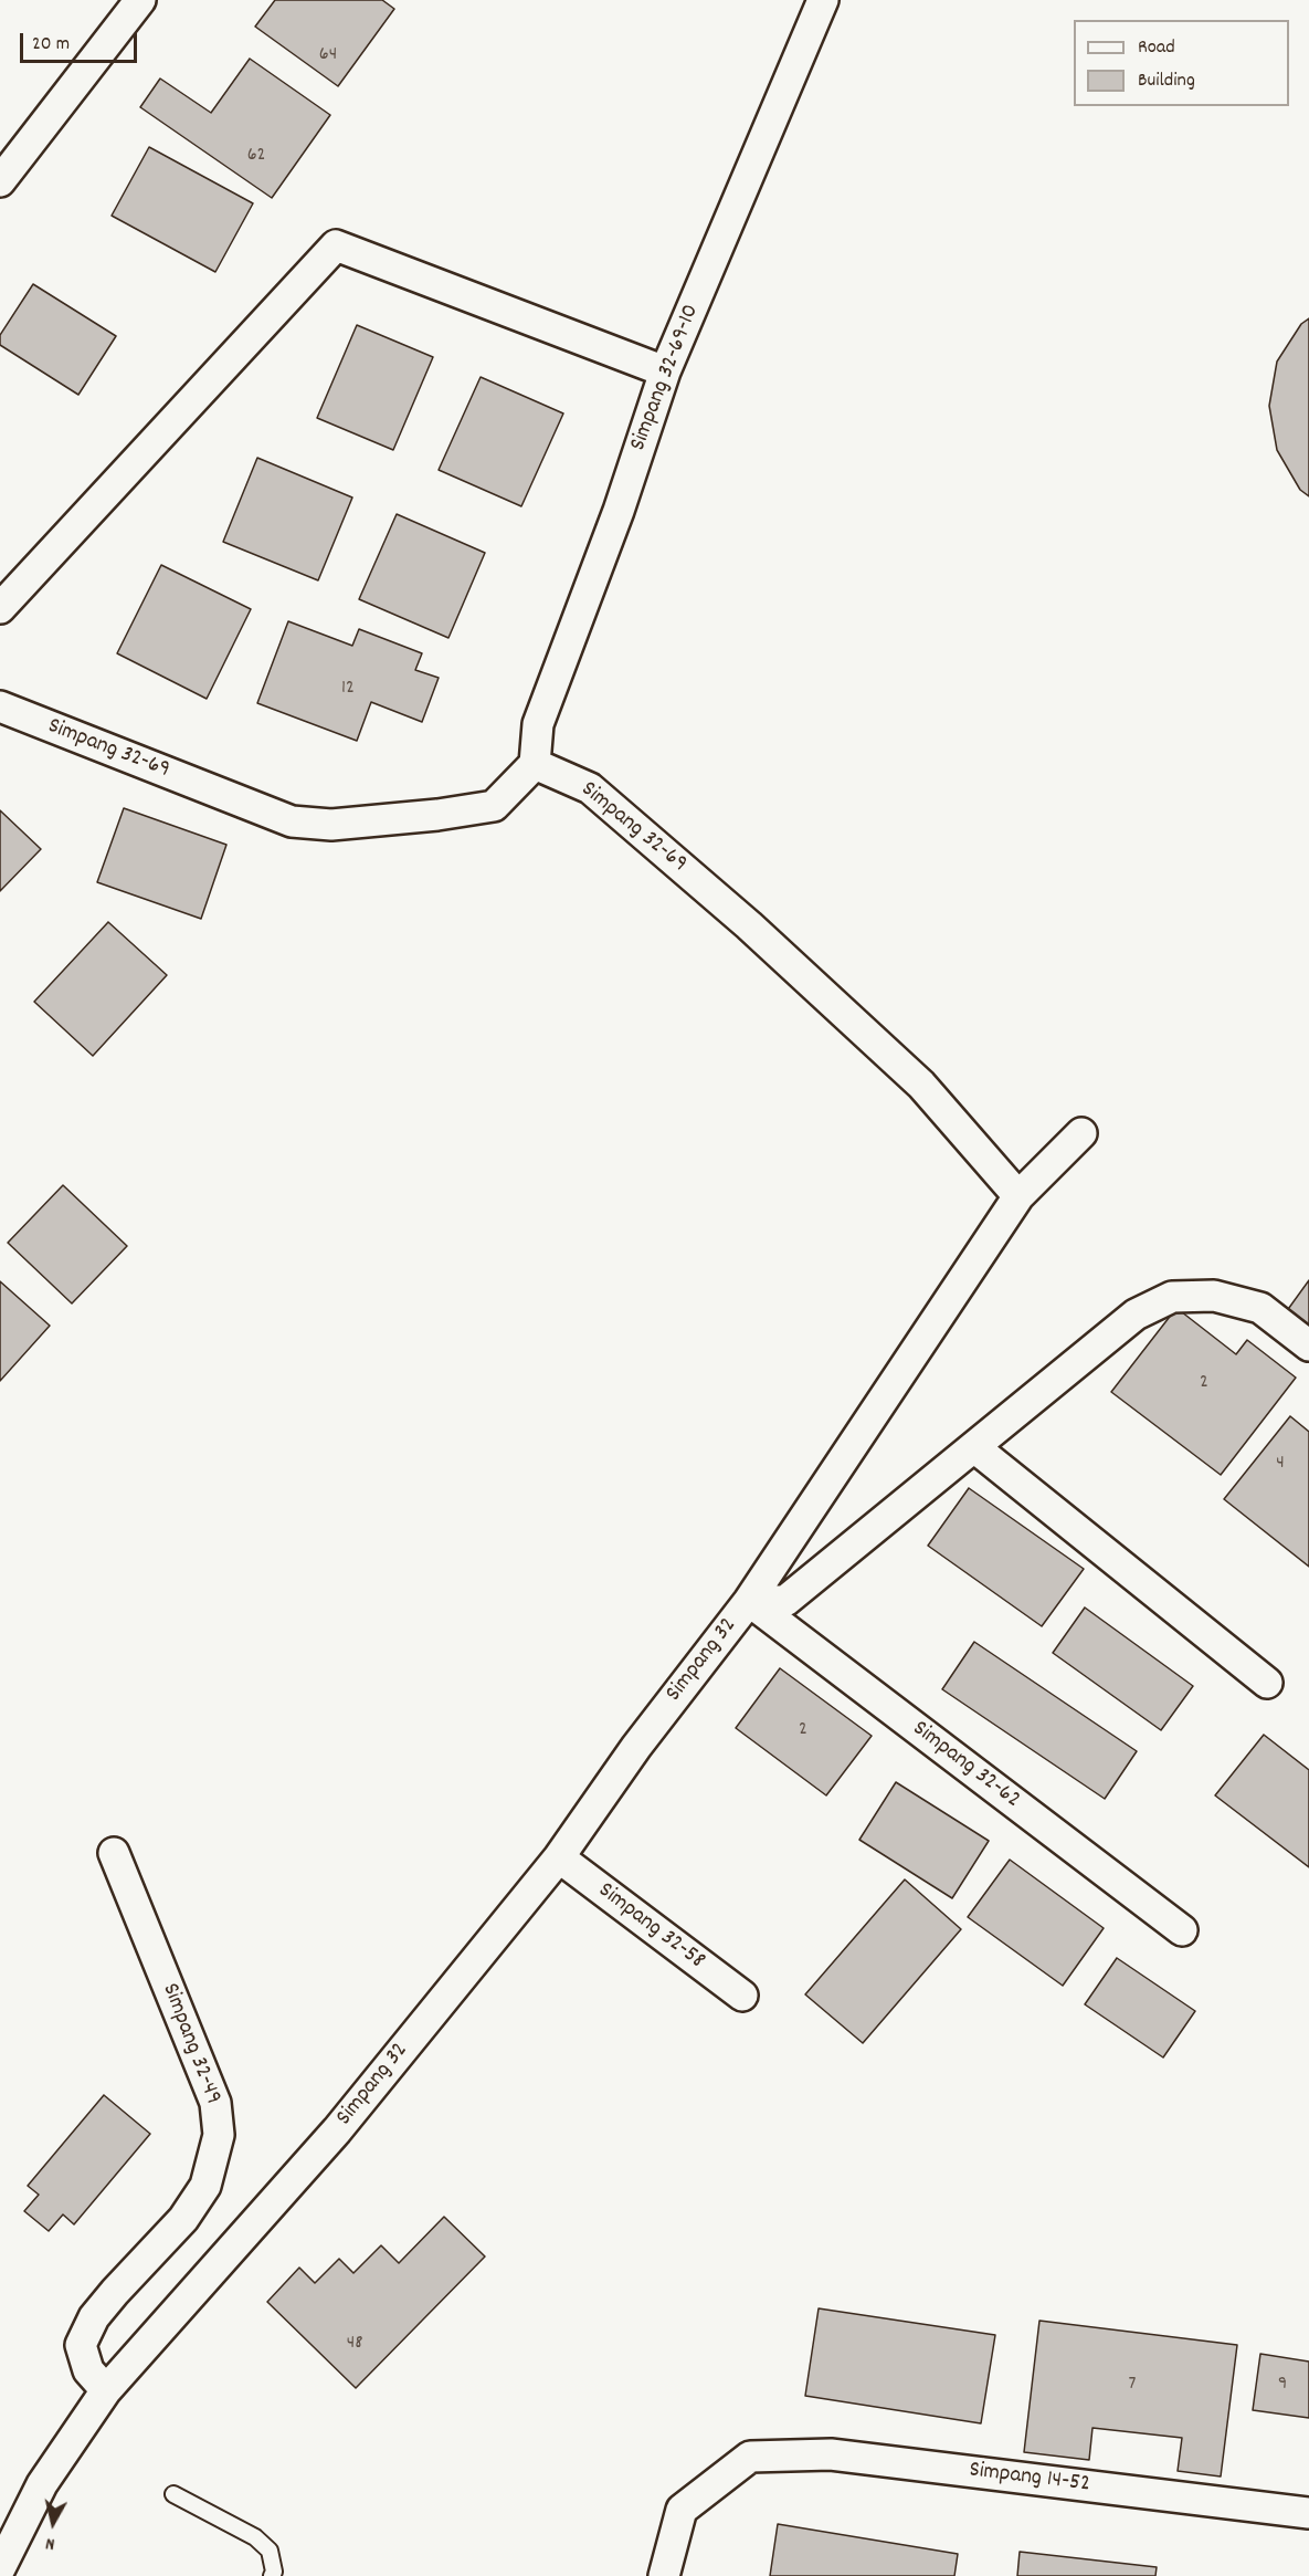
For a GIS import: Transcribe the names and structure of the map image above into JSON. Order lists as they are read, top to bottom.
{
  "streets": {
    "street": [
      "Simpang 32-69-10",
      "Simpang 32-69",
      "Simpang 32",
      "Simpang 32-62",
      "Simpang 32-58",
      "Simpang 32-49",
      "Simpang 14-52"
    ]
  },
  "crossings": [
    ["Simpang 32-69-10", "Simpang 32-69"],
    ["Simpang 32-69", "Simpang 32"],
    ["Simpang 32", "Simpang 32-62"],
    ["Simpang 32", "Simpang 32-58"],
    ["Simpang 32", "Simpang 32-49"]
  ],
  "house_numbers": [
    "64",
    "62",
    "12",
    "2",
    "4",
    "2",
    "48",
    "7",
    "9"
  ],
  "legend": ["Road", "Building"],
  "scale_bar": "20 m",
  "north": "bottom"
}
